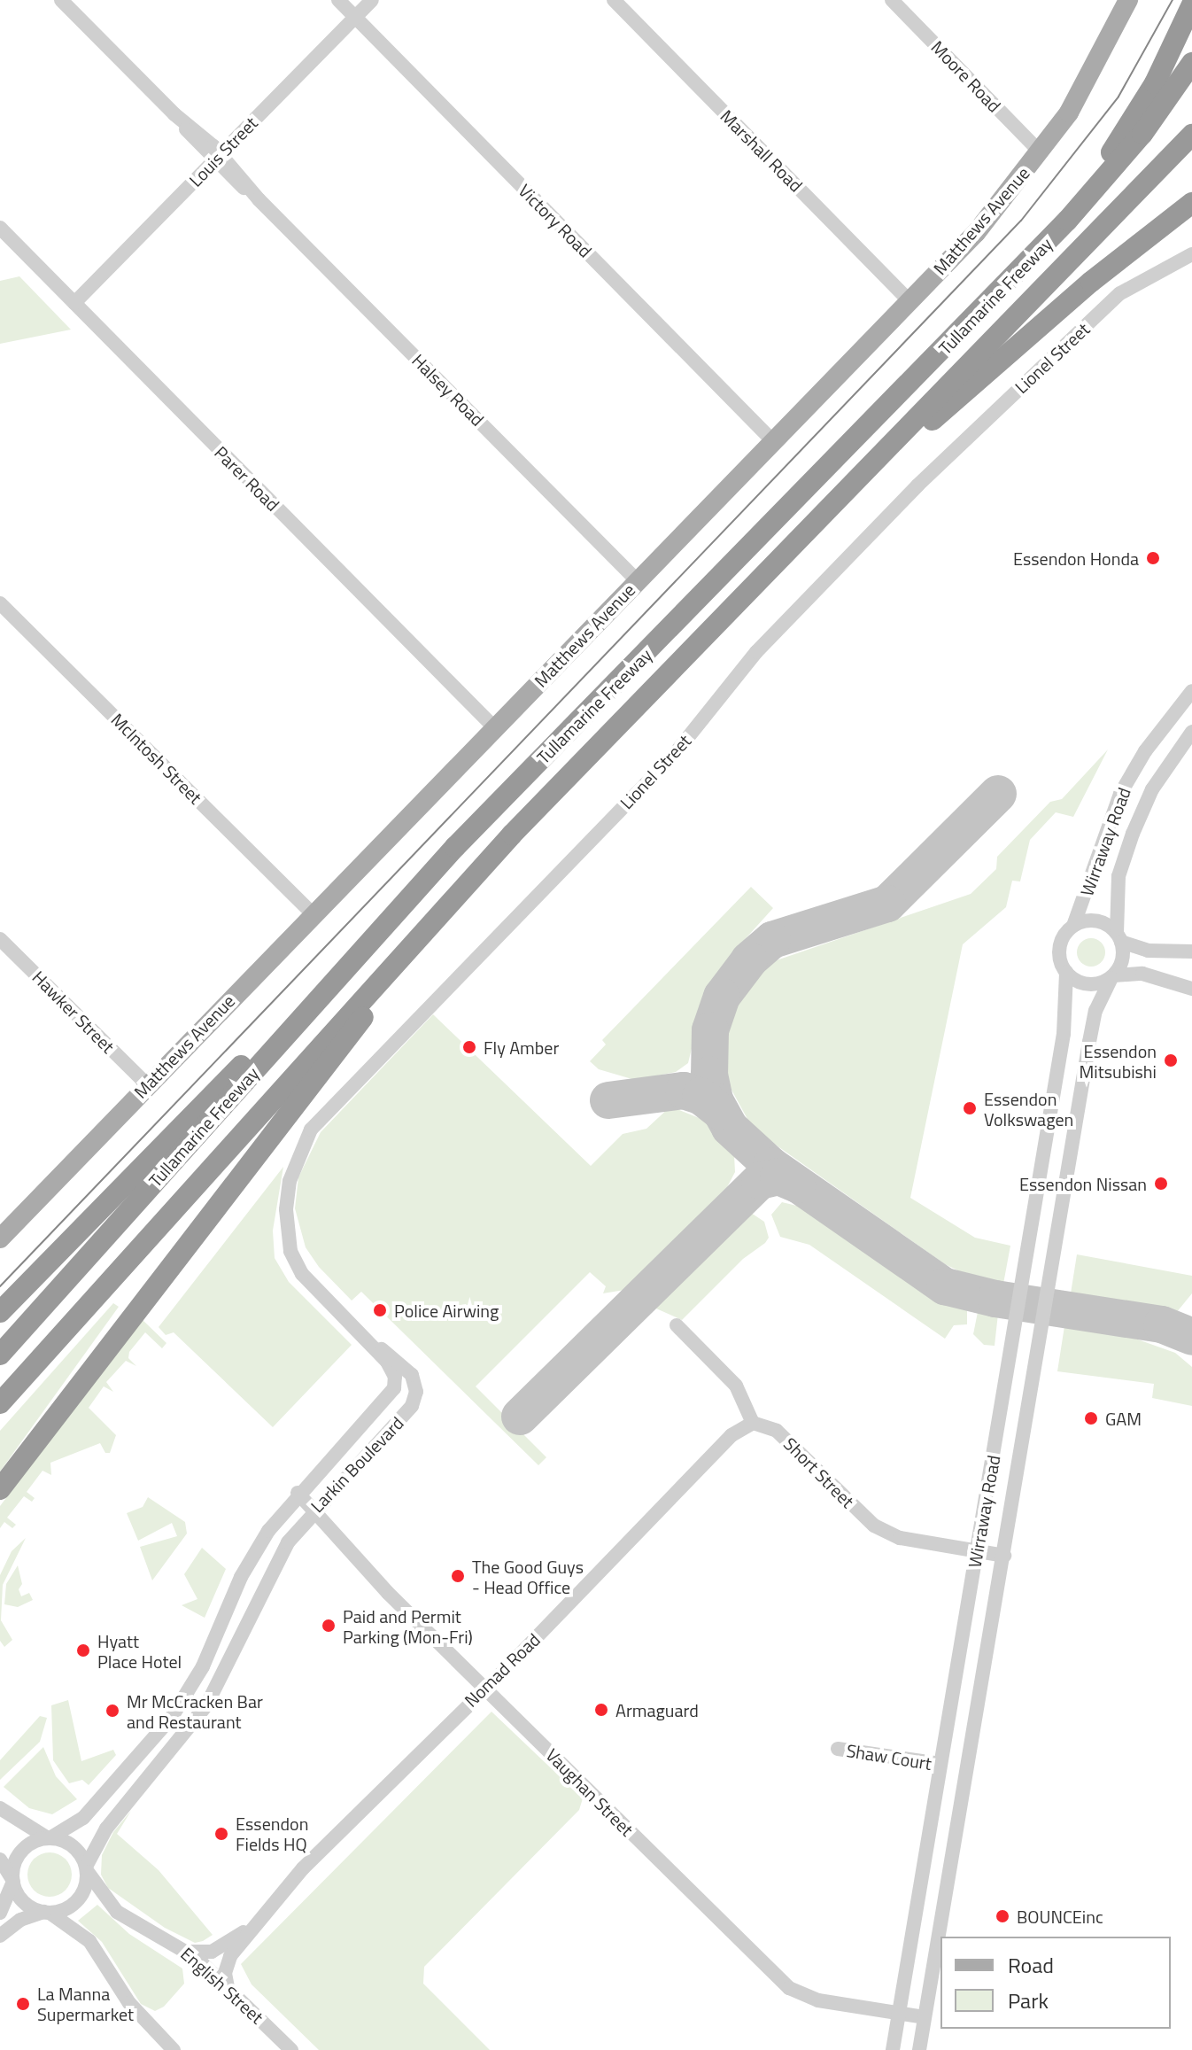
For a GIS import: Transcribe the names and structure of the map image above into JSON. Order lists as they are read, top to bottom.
{
  "streets": {
    "highway": ["Tullamarine Freeway"],
    "main road": ["Matthews Avenue"],
    "street": [
      "Moore Road",
      "Marshall Road",
      "Louis Street",
      "Victory Road",
      "Lionel Street",
      "Halsey Road",
      "Parer Road",
      "McIntosh Street",
      "Wirraway Road",
      "Hawker Street",
      "Larkin Boulevard",
      "Short Street",
      "Nomad Road",
      "Shaw Court",
      "Vaughan Street",
      "English Street"
    ]
  },
  "crossings": [
    ["Moore Road", "Matthews Avenue"],
    ["Marshall Road", "Matthews Avenue"],
    ["Louis Street", "Victory Road"],
    ["Louis Street", "Halsey Road"],
    ["Louis Street", "Parer Road"],
    ["Victory Road", "Matthews Avenue"],
    ["Matthews Avenue", "Halsey Road"],
    ["Matthews Avenue", "Parer Road"],
    ["Matthews Avenue", "McIntosh Street"],
    ["Matthews Avenue", "Hawker Street"],
    ["Lionel Street", "Larkin Boulevard"],
    ["Wirraway Road", "Short Street"],
    ["Wirraway Road", "Shaw Court"],
    ["Wirraway Road", "Vaughan Street"],
    ["Larkin Boulevard", "Vaughan Street"],
    ["Larkin Boulevard", "English Street"],
    ["Short Street", "Nomad Road"],
    ["Nomad Road", "Vaughan Street"],
    ["Nomad Road", "English Street"]
  ],
  "places": [
    "Essendon Honda",
    "Fly Amber",
    "Essendon Mitsubishi",
    "Essendon Volkswagen",
    "Essendon Nissan",
    "Police Airwing",
    "GAM",
    "The Good Guys - Head Office",
    "Paid and Permit Parking (Mon-Fri)",
    "Hyatt Place Hotel",
    "Armaguard",
    "Mr McCracken Bar and Restaurant",
    "Essendon Fields HQ",
    "BOUNCEinc",
    "La Manna Supermarket"
  ],
  "legend": ["Road", "Park"]
}
